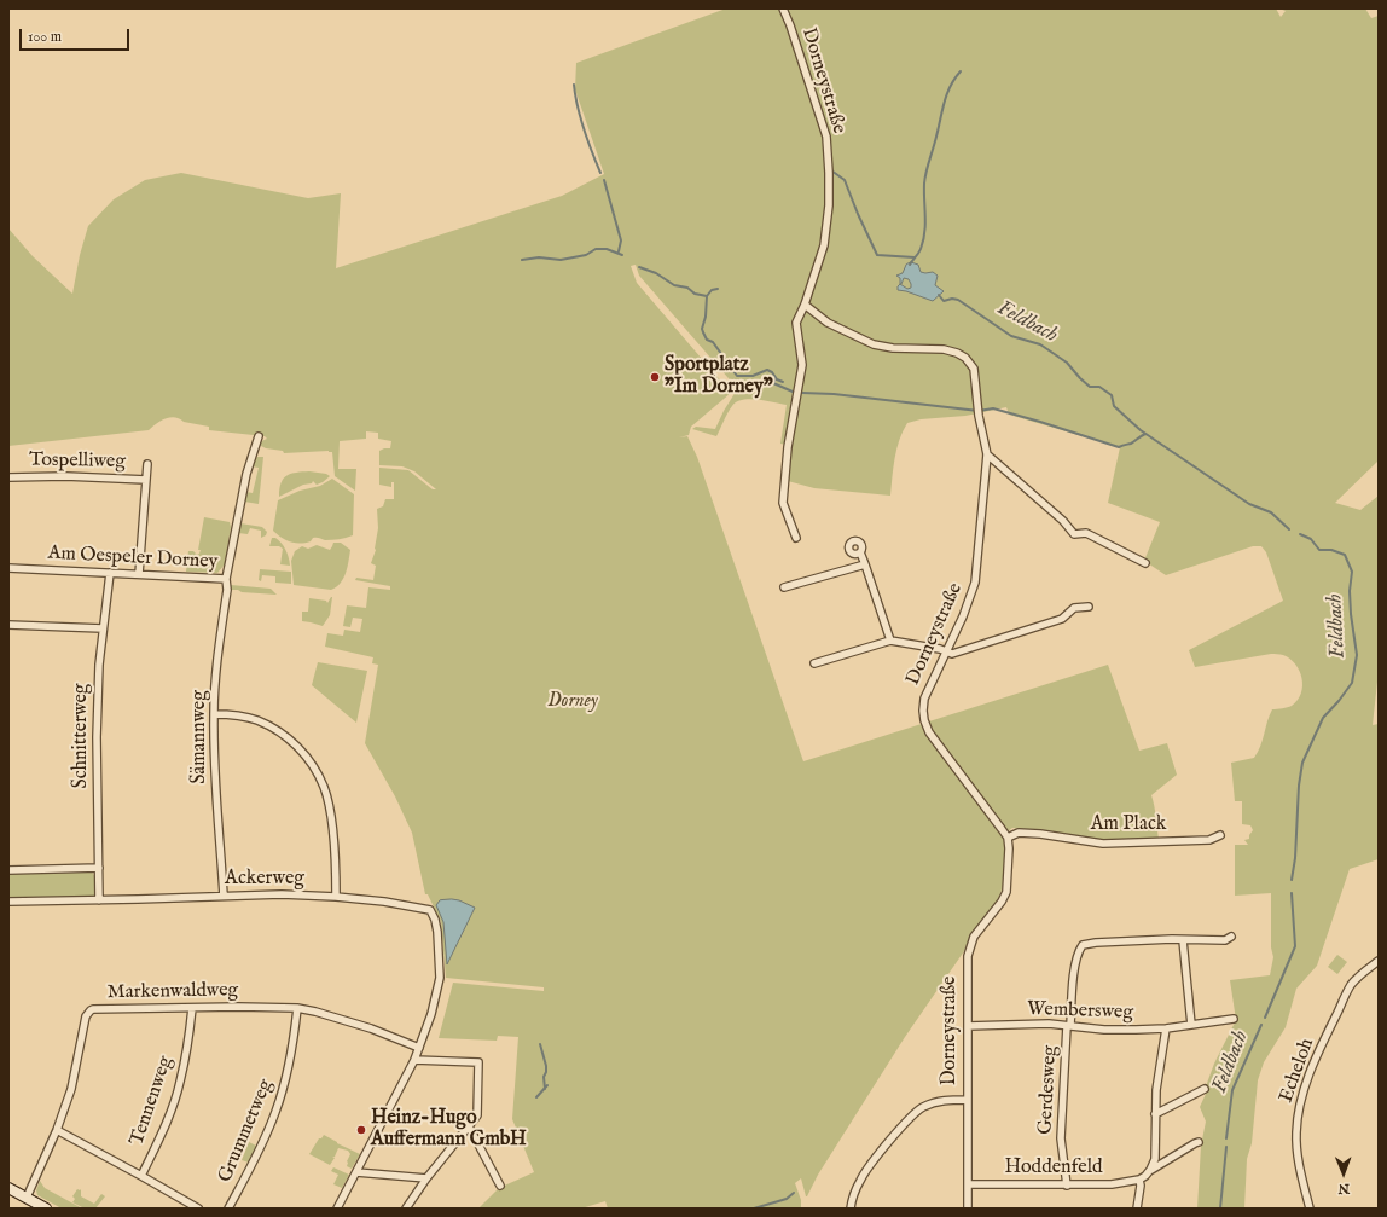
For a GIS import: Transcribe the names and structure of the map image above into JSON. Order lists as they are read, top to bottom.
{
  "streets": {
    "street": [
      "Dorneystraße",
      "Tospelliweg",
      "Am Oespeler Dorney",
      "Schnitterweg",
      "Sämannweg",
      "Am Plack",
      "Ackerweg",
      "Markenwaldweg",
      "Wembersweg",
      "Echeloh",
      "Gerdesweg",
      "Tennenweg",
      "Grummetweg",
      "Hoddenfeld"
    ]
  },
  "crossings": [
    ["Dorneystraße", "Am Plack"],
    ["Dorneystraße", "Wembersweg"],
    ["Dorneystraße", "Hoddenfeld"],
    ["Tospelliweg", "Am Oespeler Dorney"],
    ["Am Oespeler Dorney", "Schnitterweg"],
    ["Am Oespeler Dorney", "Sämannweg"],
    ["Schnitterweg", "Ackerweg"],
    ["Sämannweg", "Ackerweg"],
    ["Ackerweg", "Markenwaldweg"],
    ["Markenwaldweg", "Tennenweg"],
    ["Markenwaldweg", "Grummetweg"],
    ["Wembersweg", "Gerdesweg"],
    ["Gerdesweg", "Hoddenfeld"]
  ],
  "water": ["Feldbach"],
  "parks": ["Dorney"],
  "places": ["Sportplatz \"Im Dorney\"", "Heinz-Hugo Auffermann GmbH"],
  "scale_bar": "100 m",
  "north": "bottom"
}
